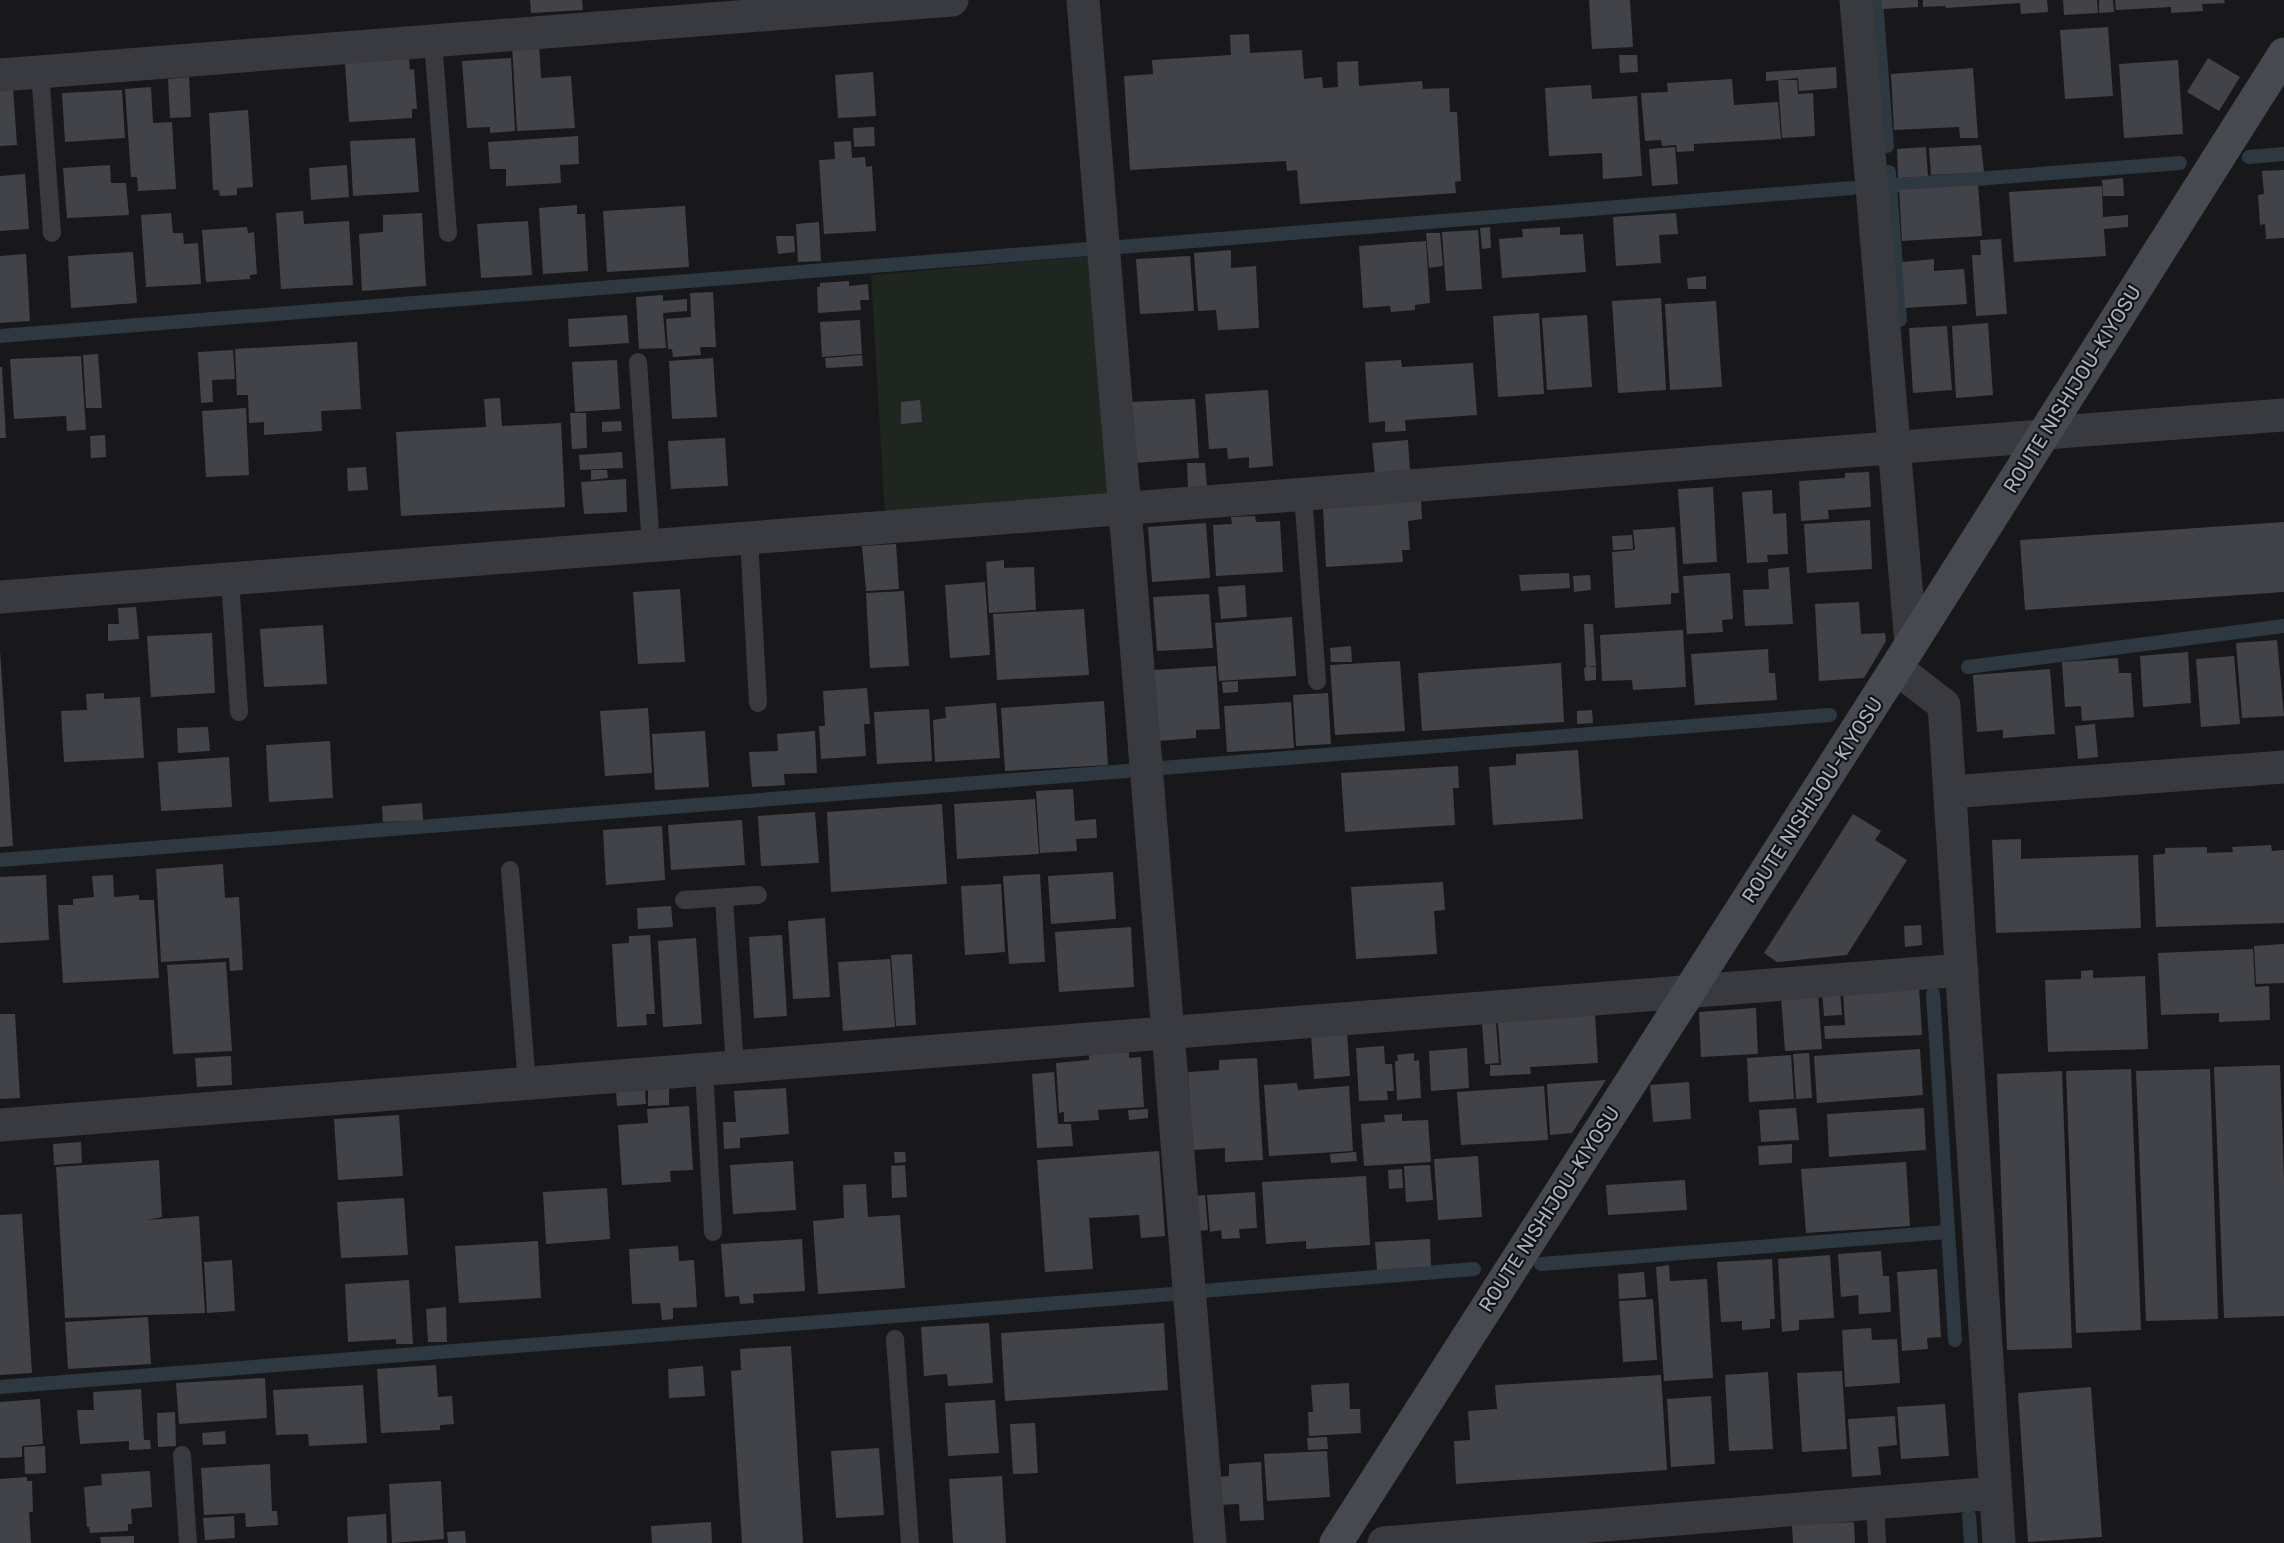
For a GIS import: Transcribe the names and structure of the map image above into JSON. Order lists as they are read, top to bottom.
{
  "streets": {
    "main road": ["ROUTE NISHIJOU-KIYOSU"]
  }
}
